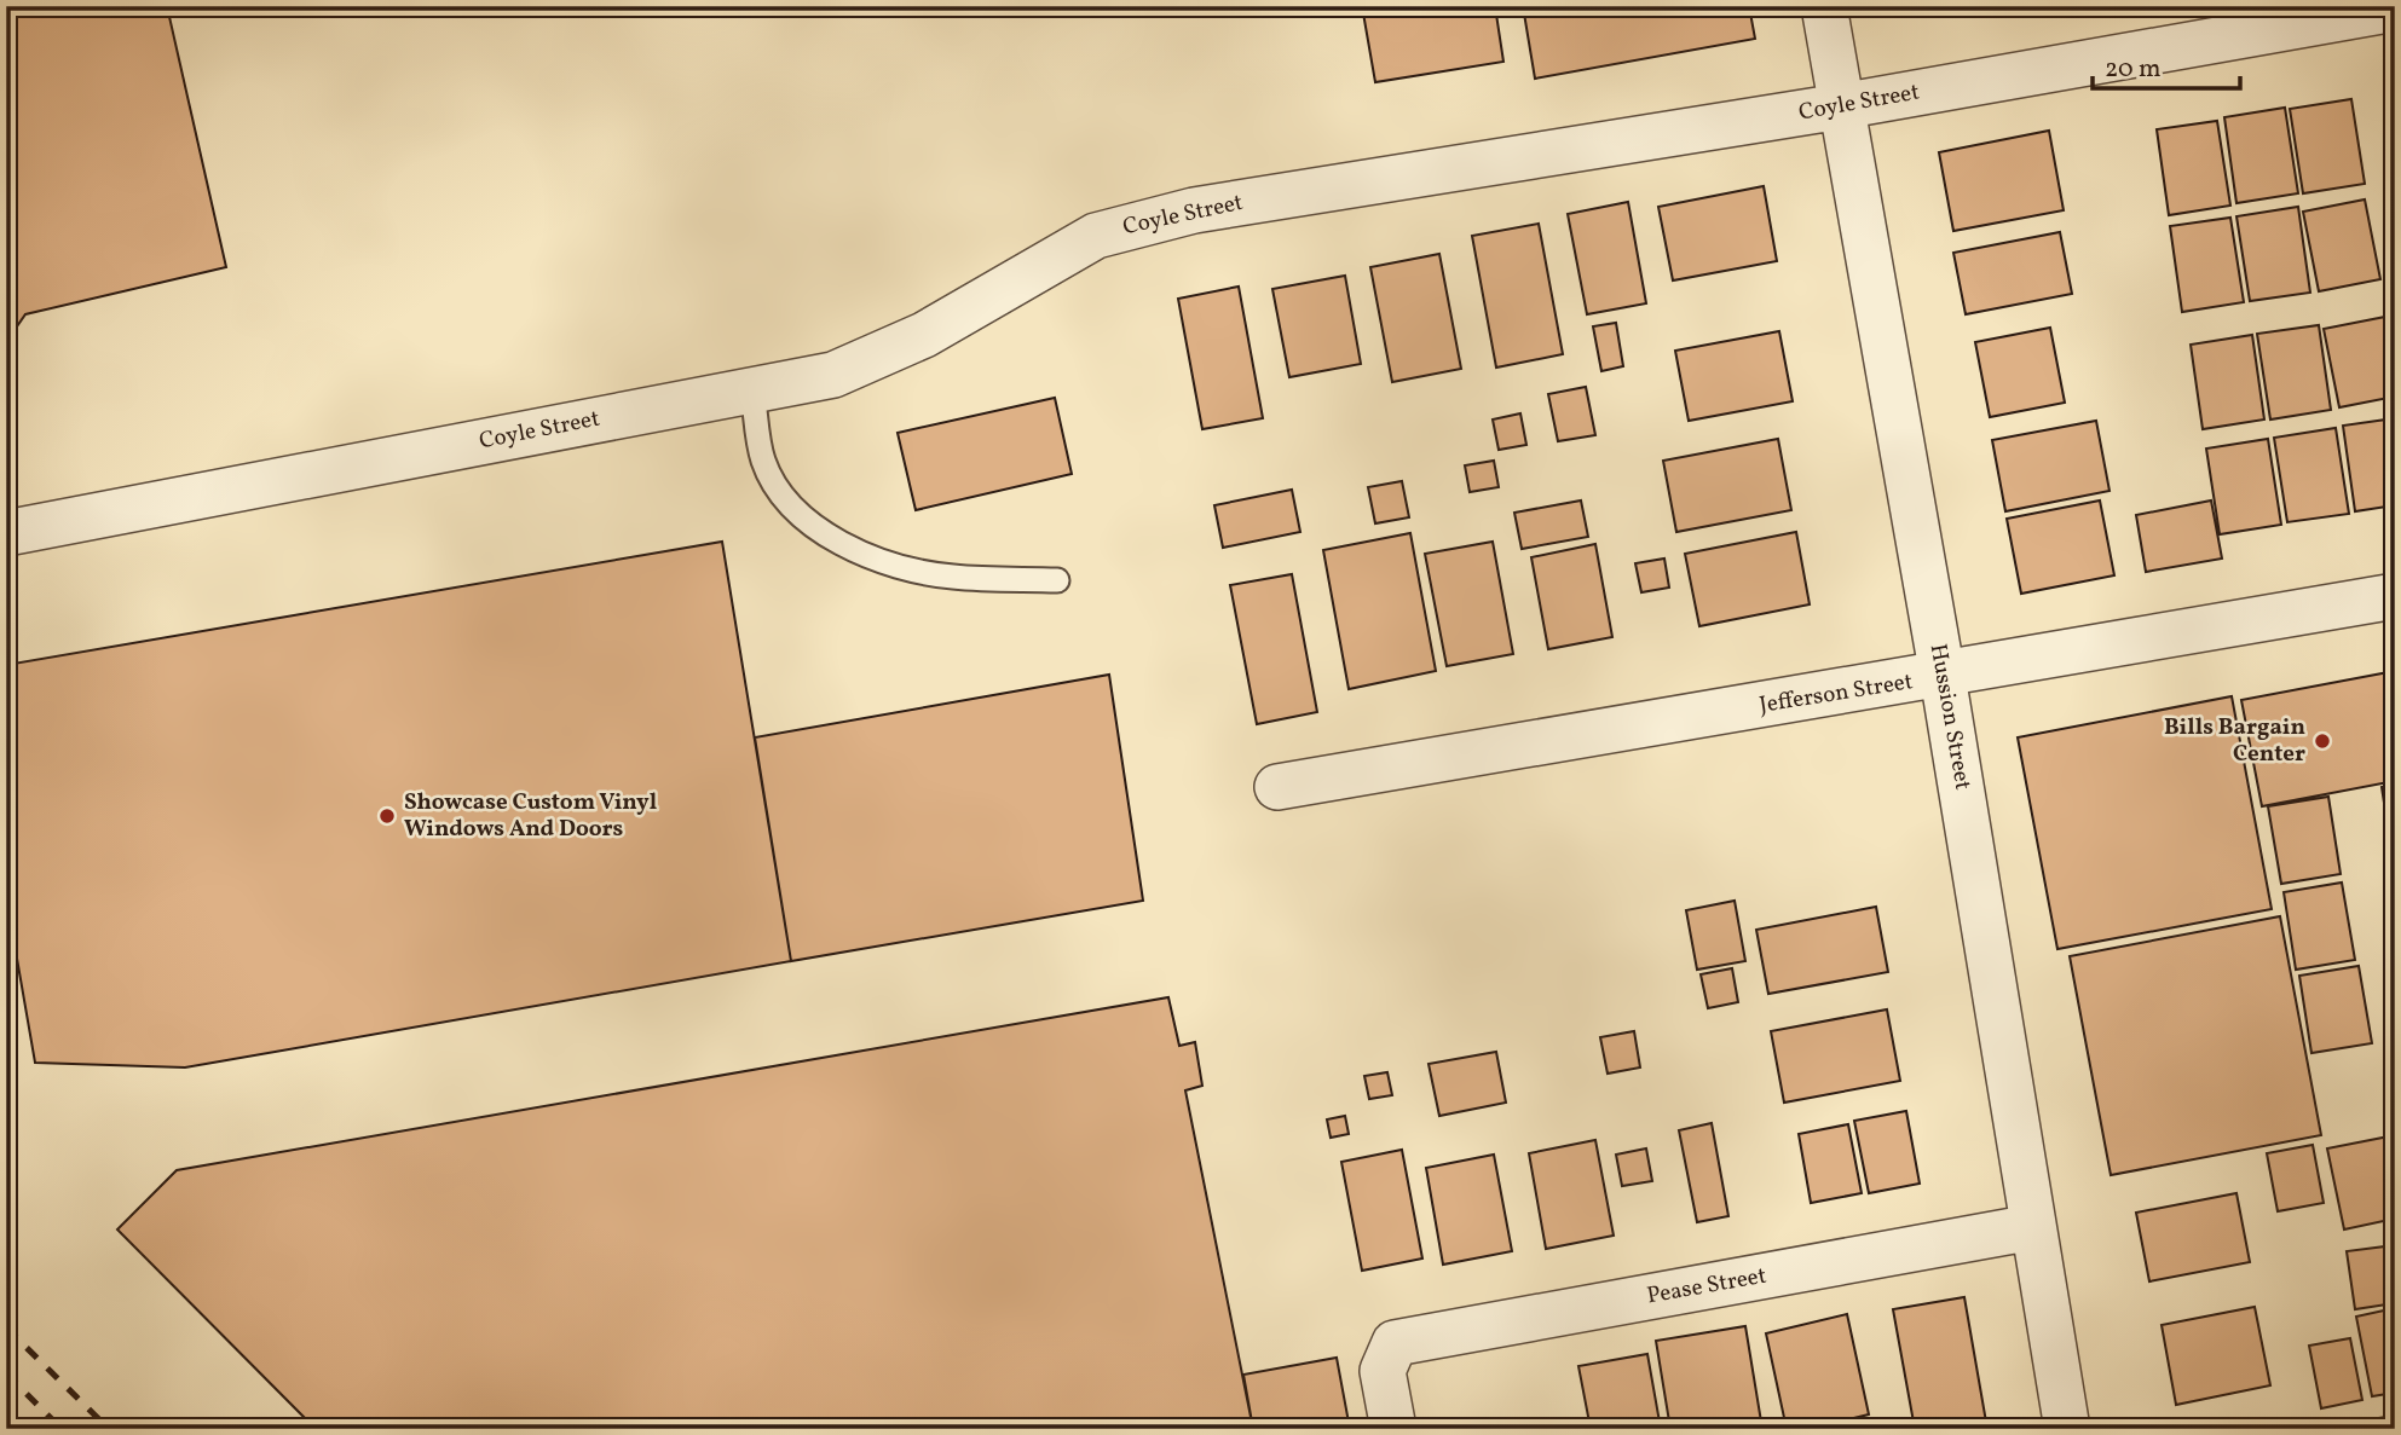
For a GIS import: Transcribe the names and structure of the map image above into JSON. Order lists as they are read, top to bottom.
{
  "streets": {
    "street": [
      "Coyle Street",
      "Jefferson Street",
      "Hussion Street",
      "Pease Street"
    ]
  },
  "crossings": [
    ["Coyle Street", "Hussion Street"],
    ["Jefferson Street", "Hussion Street"],
    ["Hussion Street", "Pease Street"]
  ],
  "places": ["Bills Bargain Center", "Showcase Custom Vinyl Windows And Doors"],
  "scale_bar": "20 m"
}
